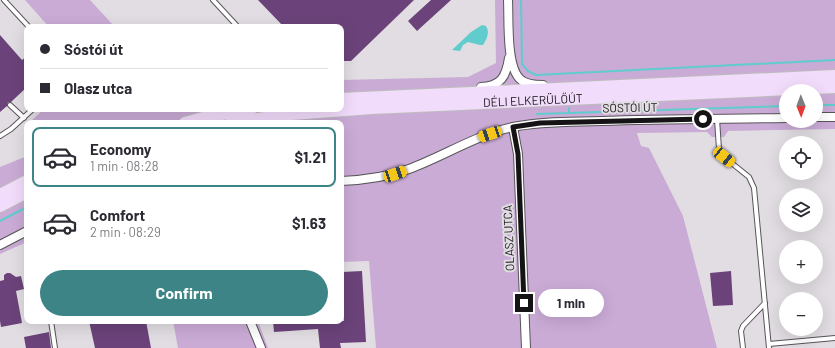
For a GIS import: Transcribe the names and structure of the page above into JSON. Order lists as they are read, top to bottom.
{
  "streets": {
    "main road": ["DÉLI ELKERÜLŐÚT"],
    "street": ["SÓSTÓI ÚT", "OLASZ UTCA"]
  },
  "crossings": [
    ["SÓSTÓI ÚT", "OLASZ UTCA"]
  ],
  "north": "bottom",
  "page": {
    "banner": ["Sóstói út", "Olasz utca"],
    "map_buttons": ["+", "−"],
    "list": [
      {
        "name": "Economy",
        "note": "1 min · 08:28",
        "value": "$1.21"
      },
      {
        "name": "Comfort",
        "note": "2 min · 08:29",
        "value": "$1.63"
      }
    ],
    "buttons": "Confirm",
    "bubble": "1 min"
  }
}
